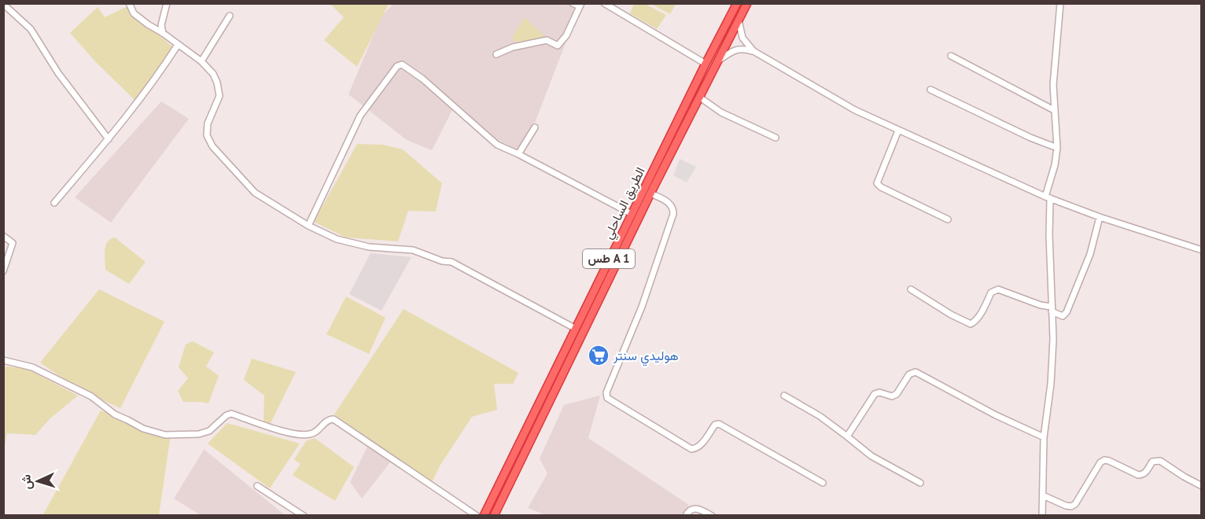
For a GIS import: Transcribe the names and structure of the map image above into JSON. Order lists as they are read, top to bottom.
{
  "streets": {
    "highway": ["الطريق الساحلي", "طس A 1"]
  },
  "places": {
    "supermarket": ["هوليدي سنتر"]
  },
  "north": "left"
}
